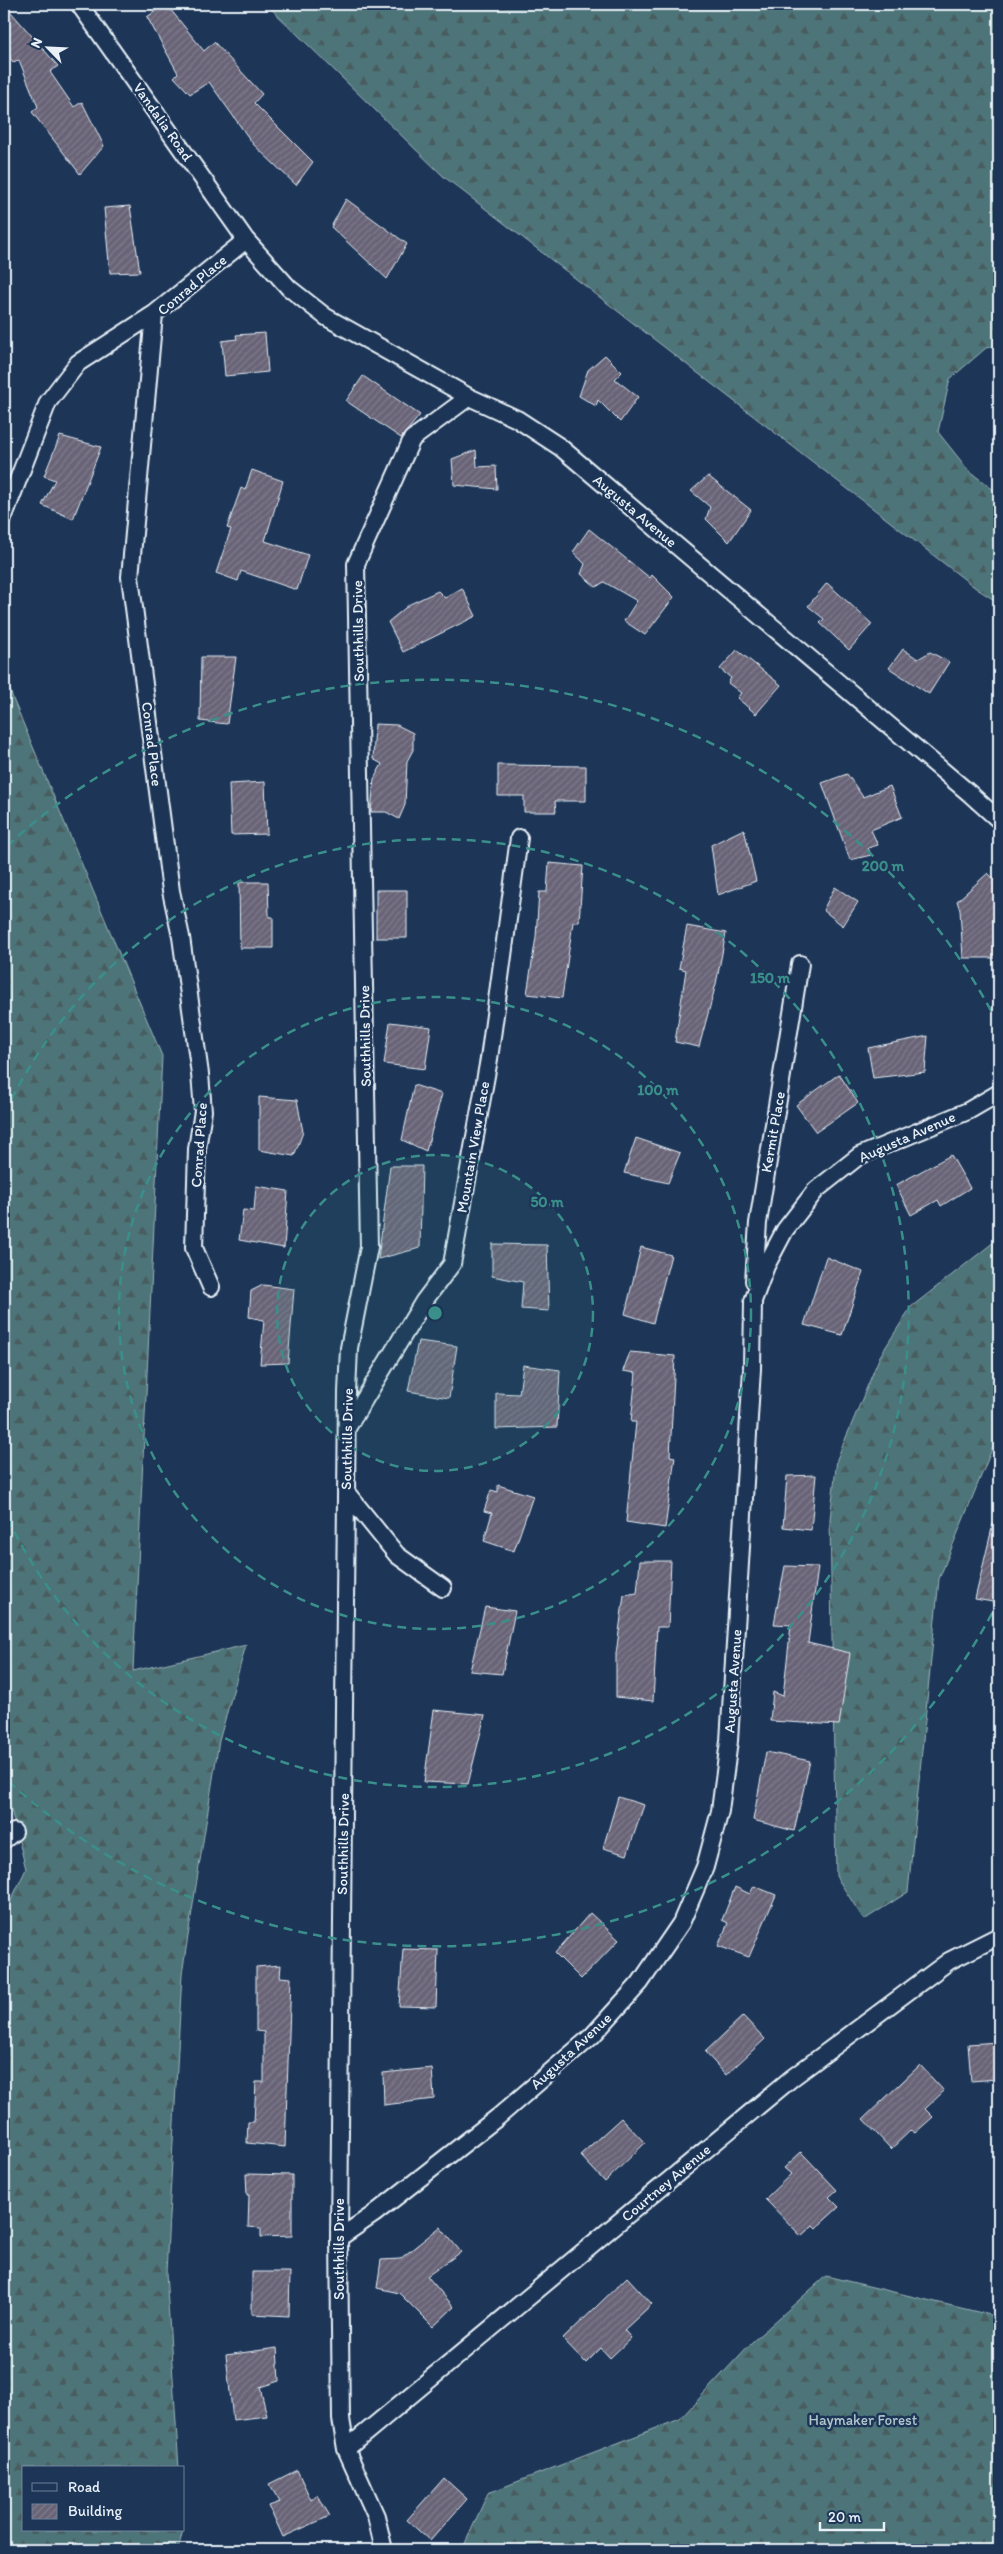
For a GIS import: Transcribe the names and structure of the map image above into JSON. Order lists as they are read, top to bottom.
{
  "streets": {
    "street": [
      "Vandalia Road",
      "Conrad Place",
      "Augusta Avenue",
      "Southhills Drive",
      "Kermit Place",
      "Mountain View Place",
      "Courtney Avenue"
    ]
  },
  "crossings": [
    ["Vandalia Road", "Conrad Place"],
    ["Vandalia Road", "Augusta Avenue"],
    ["Conrad Place", "Augusta Avenue"],
    ["Augusta Avenue", "Southhills Drive"],
    ["Augusta Avenue", "Kermit Place"],
    ["Southhills Drive", "Mountain View Place"],
    ["Southhills Drive", "Courtney Avenue"]
  ],
  "parks": ["Haymaker Forest"],
  "legend": ["Road", "Building"],
  "scale_bar": "20 m",
  "north": "top left",
  "rings": [
    "200 m",
    "150 m",
    "100 m",
    "50 m"
  ]
}
